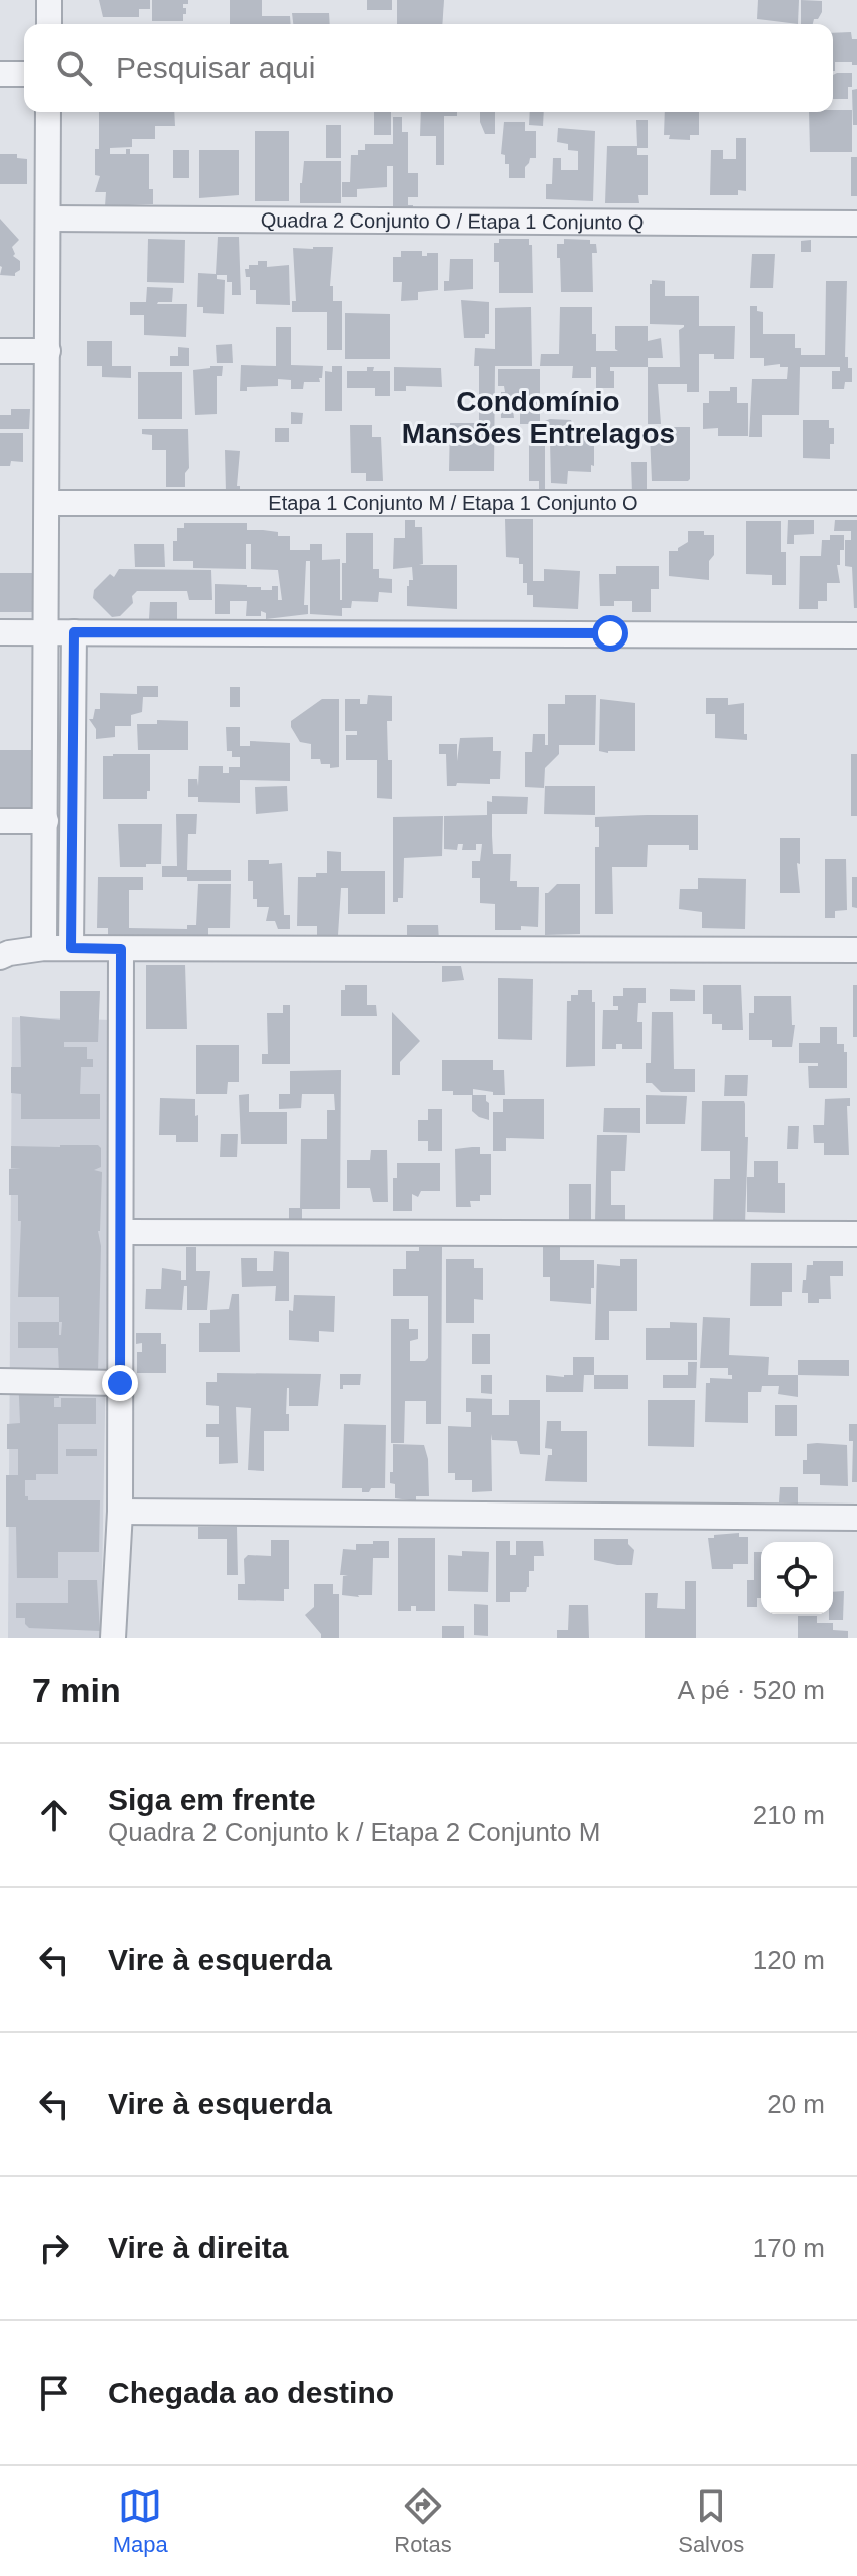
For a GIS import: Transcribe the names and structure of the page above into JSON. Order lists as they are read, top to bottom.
{
  "streets": {
    "street": ["Quadra 2 Conjunto O / Etapa 1 Conjunto Q", "Etapa 1 Conjunto M / Etapa 1 Conjunto O"]
  },
  "districts": ["Condomínio Mansões Entrelagos"],
  "page": {
    "search": "Pesquisar aqui",
    "heading": ["7 min", "A pé · 520 m"],
    "list": [
      ["Siga em frente", "Quadra 2 Conjunto k / Etapa 2 Conjunto M", "210 m"],
      ["Vire à esquerda", "120 m"],
      ["Vire à esquerda", "20 m"],
      ["Vire à direita", "170 m"],
      "Chegada ao destino"
    ],
    "nav": ["Mapa", "Rotas", "Salvos"]
  }
}
